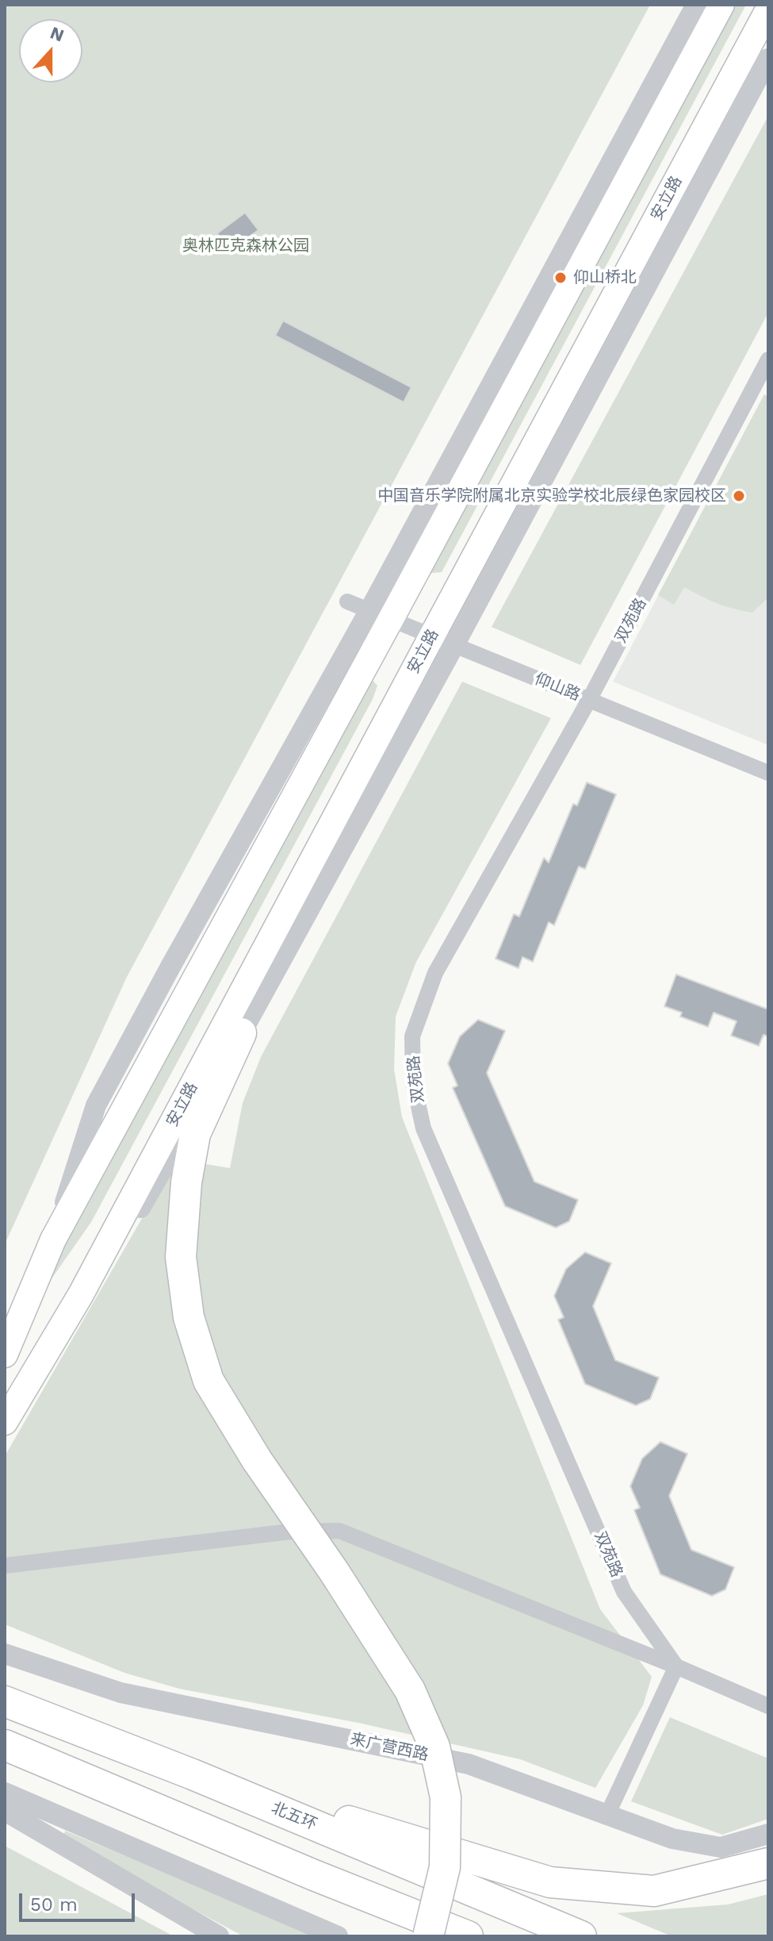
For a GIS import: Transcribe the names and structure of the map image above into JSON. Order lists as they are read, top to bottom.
{
  "streets": {
    "highway": ["北五环"],
    "main road": ["安立路"],
    "street": ["双苑路", "仰山路", "来广营西路"]
  },
  "crossings": [
    ["安立路", "仰山路"],
    ["双苑路", "仰山路"]
  ],
  "parks": ["奥林匹克森林公园"],
  "places": ["仰山桥北", "中国音乐学院附属北京实验学校北辰绿色家园校区"],
  "scale_bar": "50 m",
  "north": "top"
}
